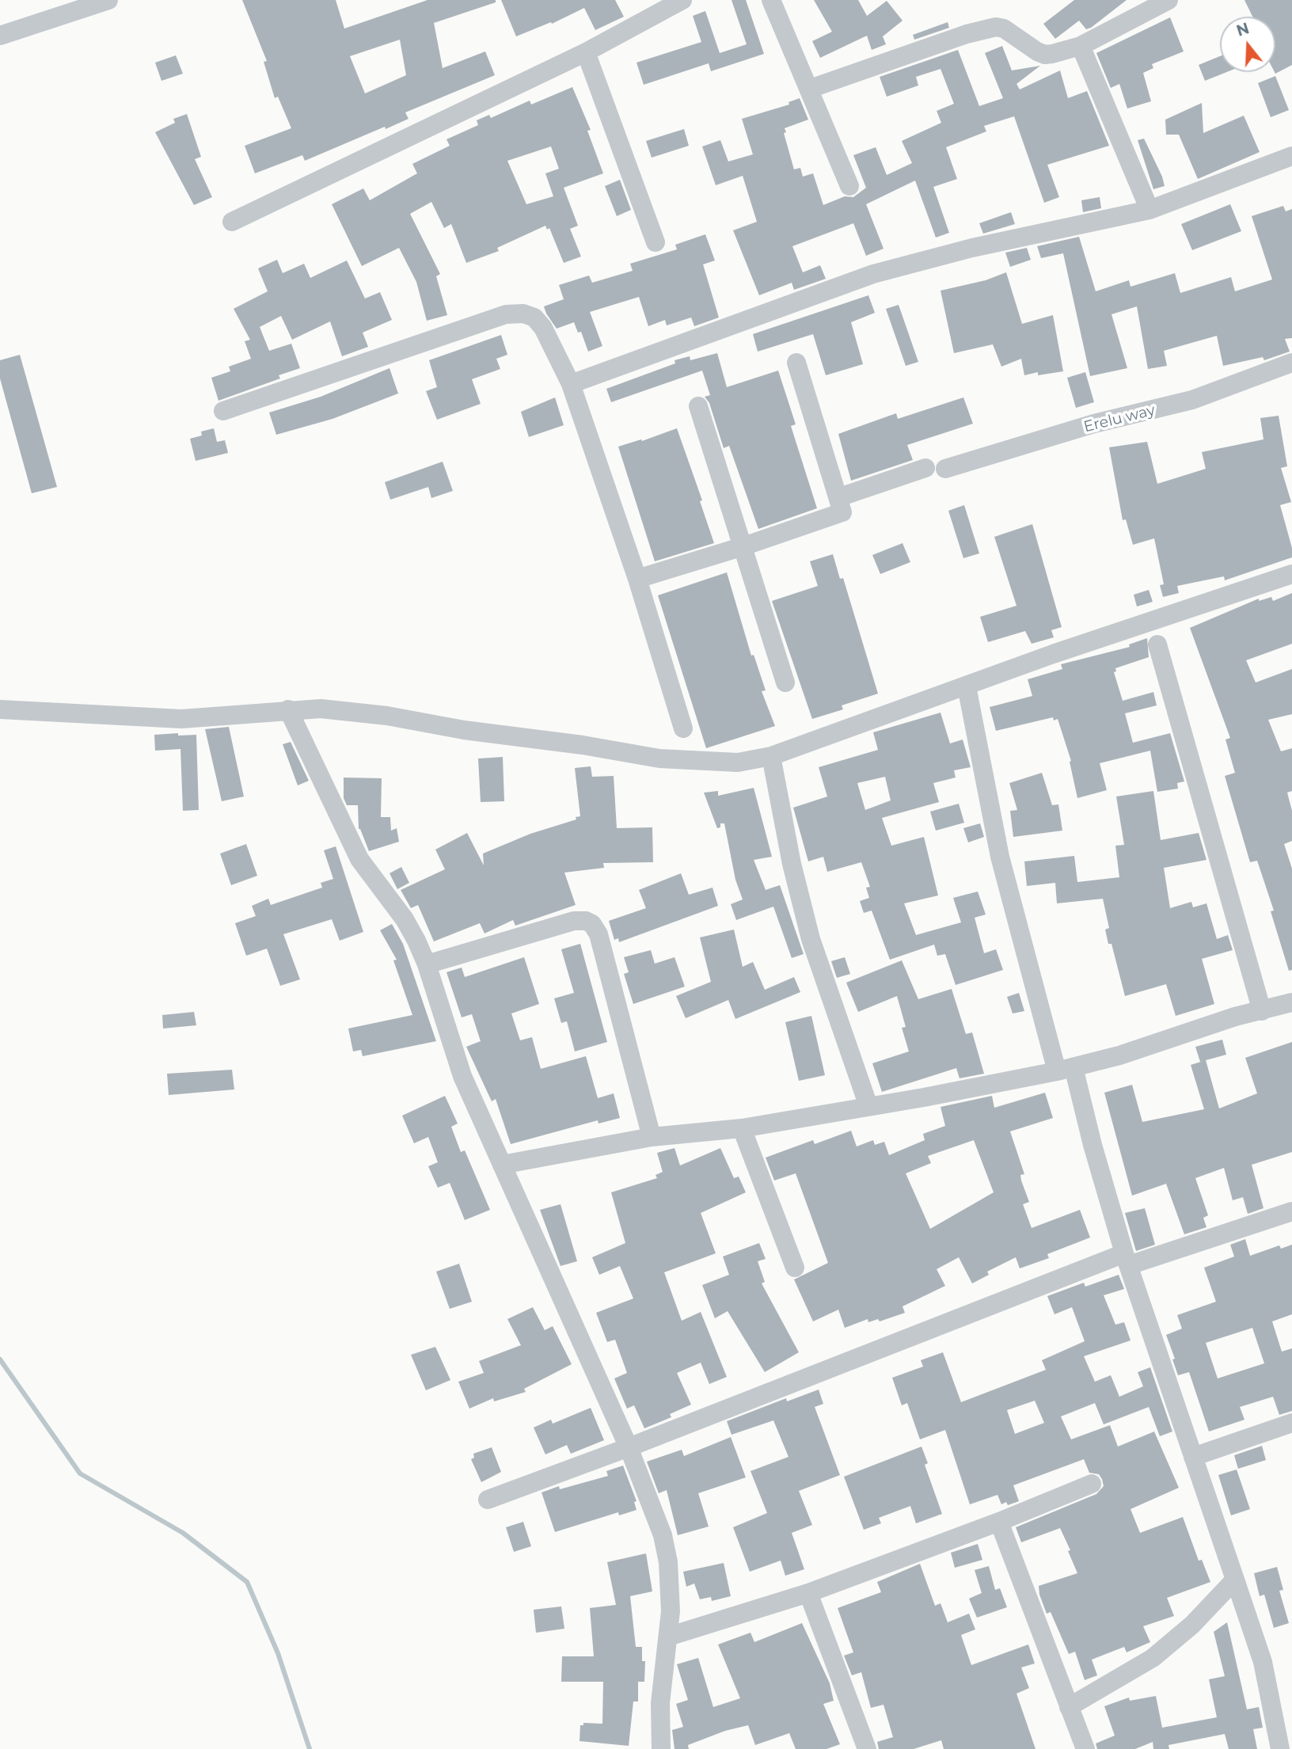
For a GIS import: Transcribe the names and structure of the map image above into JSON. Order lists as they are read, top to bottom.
{
  "streets": {
    "street": ["Erelu way"]
  },
  "north": "top"
}
